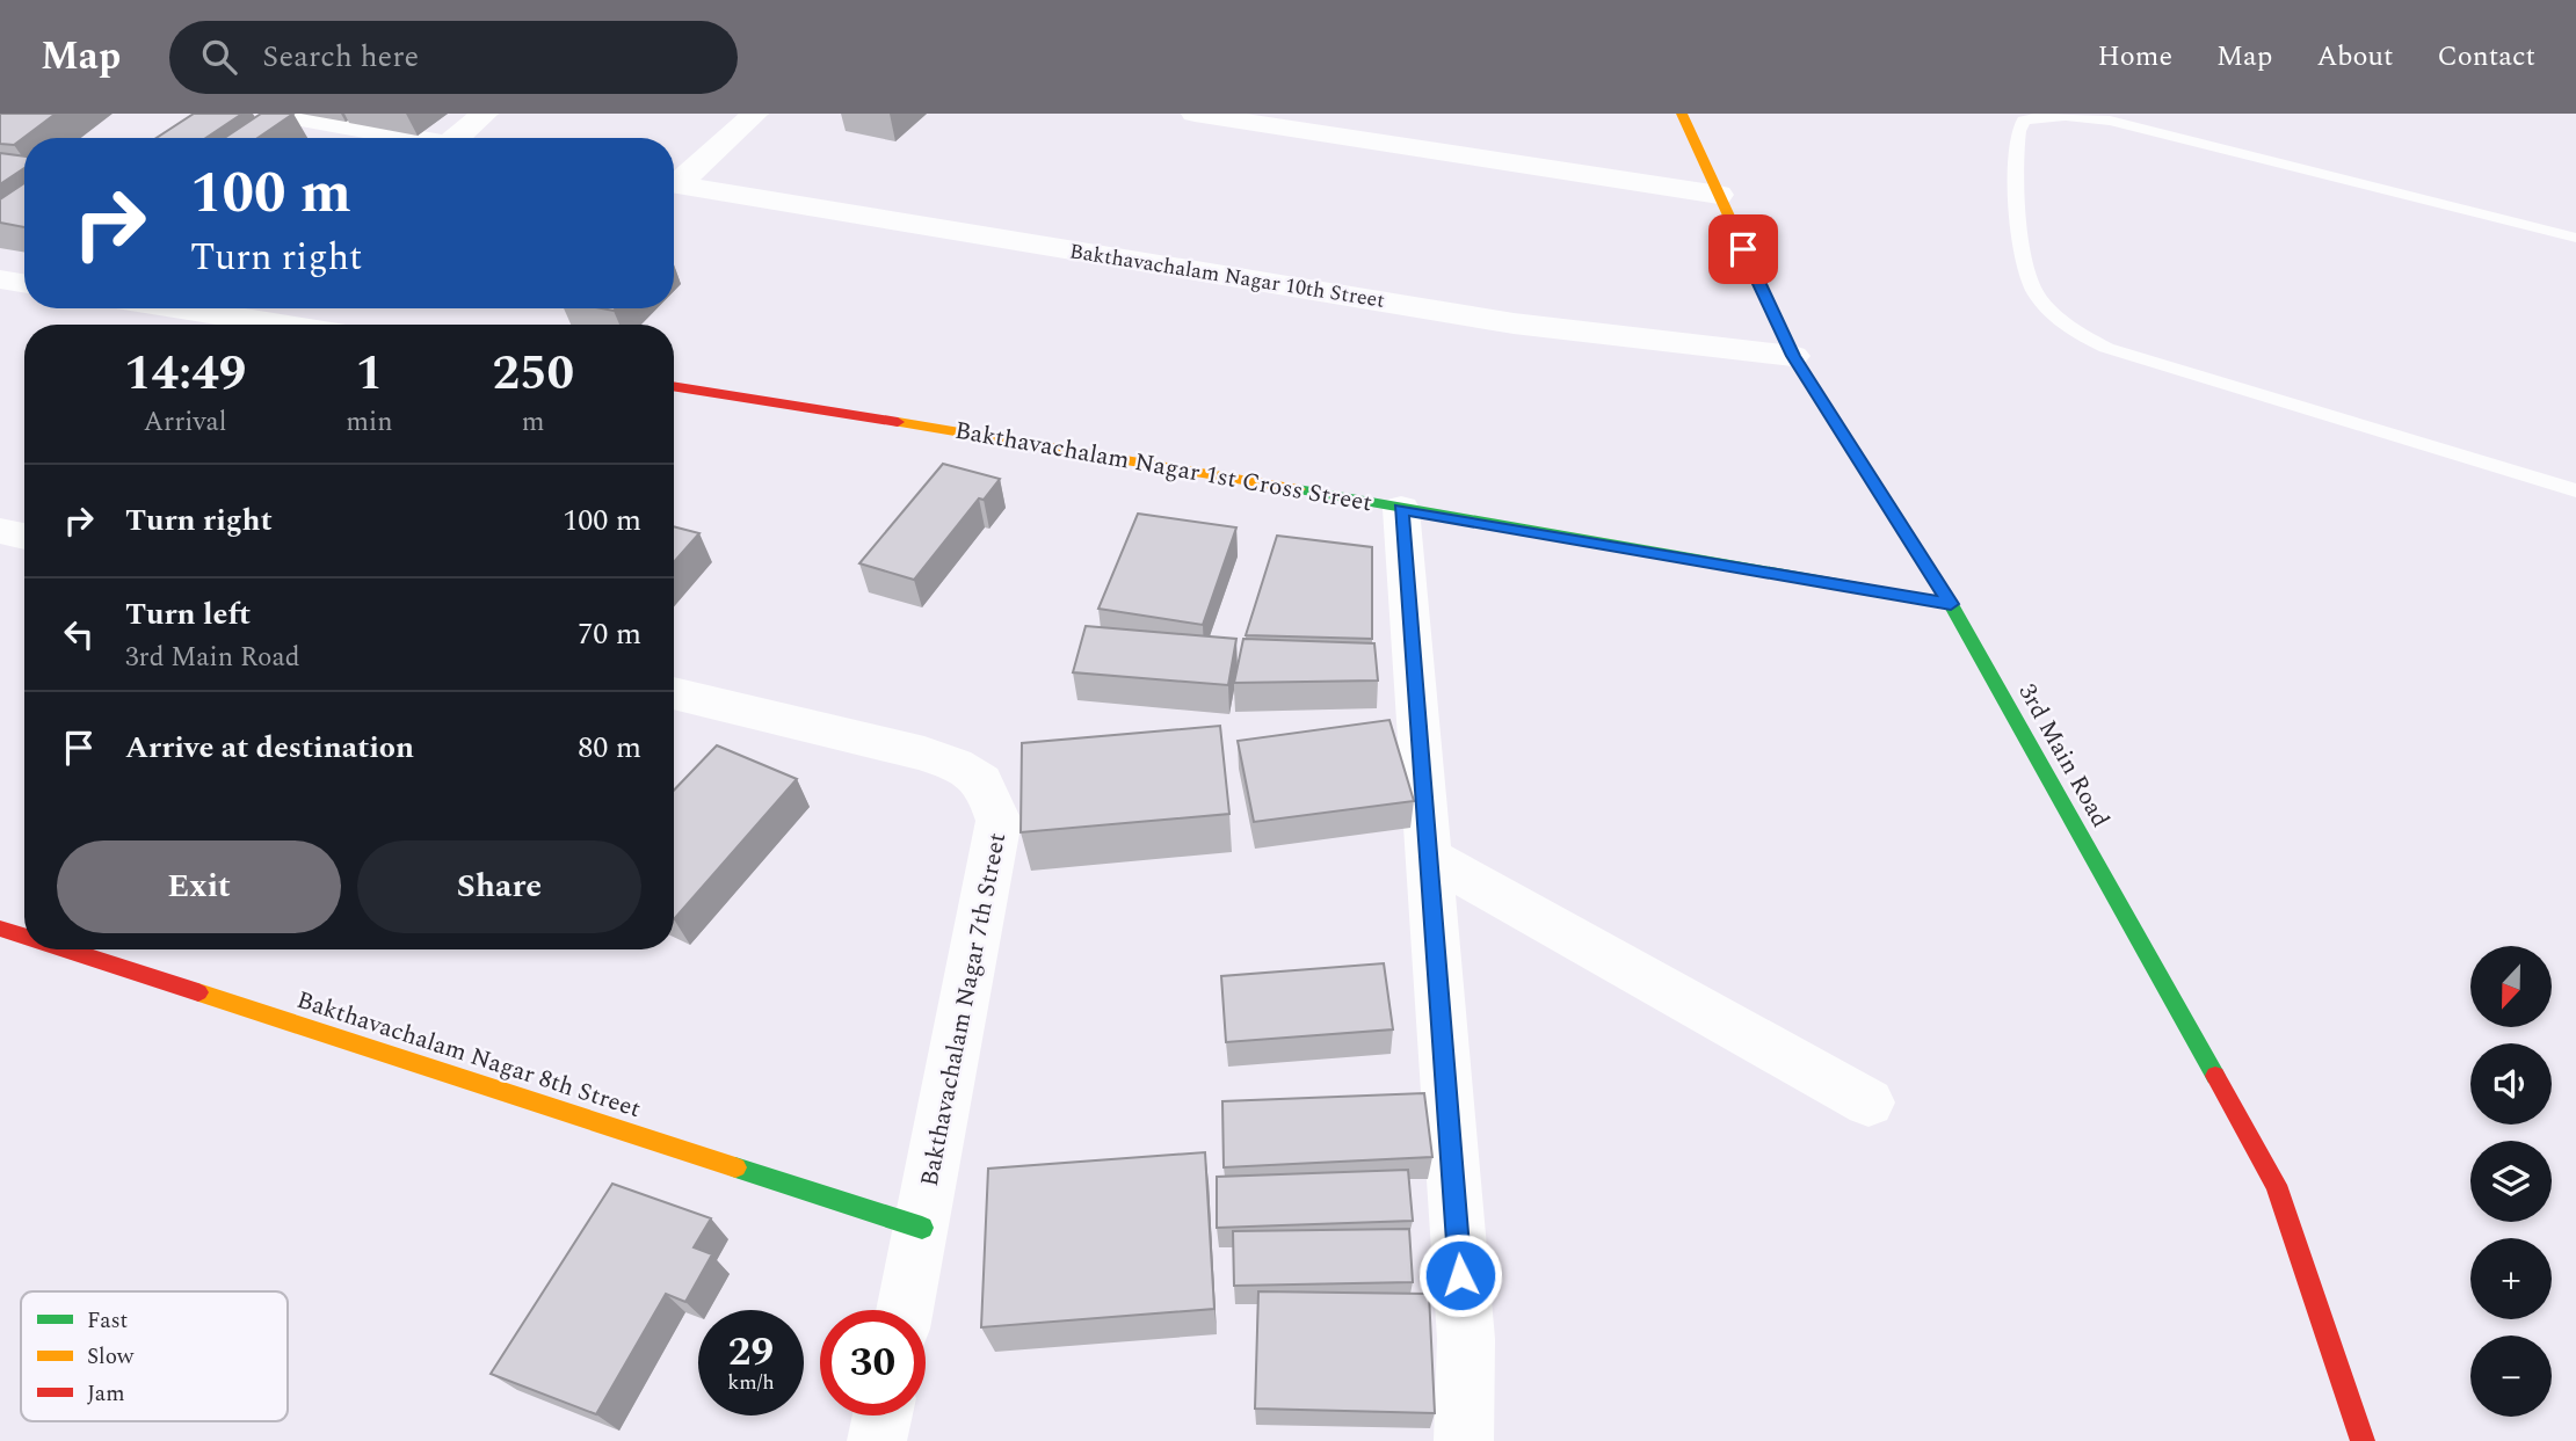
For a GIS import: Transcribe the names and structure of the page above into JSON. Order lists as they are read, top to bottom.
{
  "streets": {
    "street": [
      "Bakthavachalam Nagar 10th Street",
      "Bakthavachalam Nagar 1st Cross Street",
      "3rd Main Road",
      "Bakthavachalam Nagar 7th Street",
      "Bakthavachalam Nagar 8th Street"
    ]
  },
  "crossings": [
    ["Bakthavachalam Nagar 10th Street", "3rd Main Road"],
    ["Bakthavachalam Nagar 1st Cross Street", "3rd Main Road"],
    ["Bakthavachalam Nagar 7th Street", "Bakthavachalam Nagar 8th Street"]
  ],
  "legend": ["Fast", "Slow", "Jam"],
  "north": "bottom",
  "page": {
    "header": "Map",
    "search": "Search here",
    "nav": [
      "Home",
      "Map",
      "About",
      "Contact"
    ],
    "turn": ["100 m", "Turn right"],
    "eta": [
      "14:49",
      "Arrival",
      "1",
      "min",
      "250",
      "m"
    ],
    "list": [
      {
        "name": "Turn right",
        "value": "100 m"
      },
      {
        "name": "Turn left",
        "note": "3rd Main Road",
        "value": "70 m"
      },
      {
        "name": "Arrive at destination",
        "value": "80 m"
      }
    ],
    "buttons": ["Exit", "Share"],
    "map_buttons": ["+", "−"],
    "speed": "29 km/h",
    "limit": "30"
  }
}
